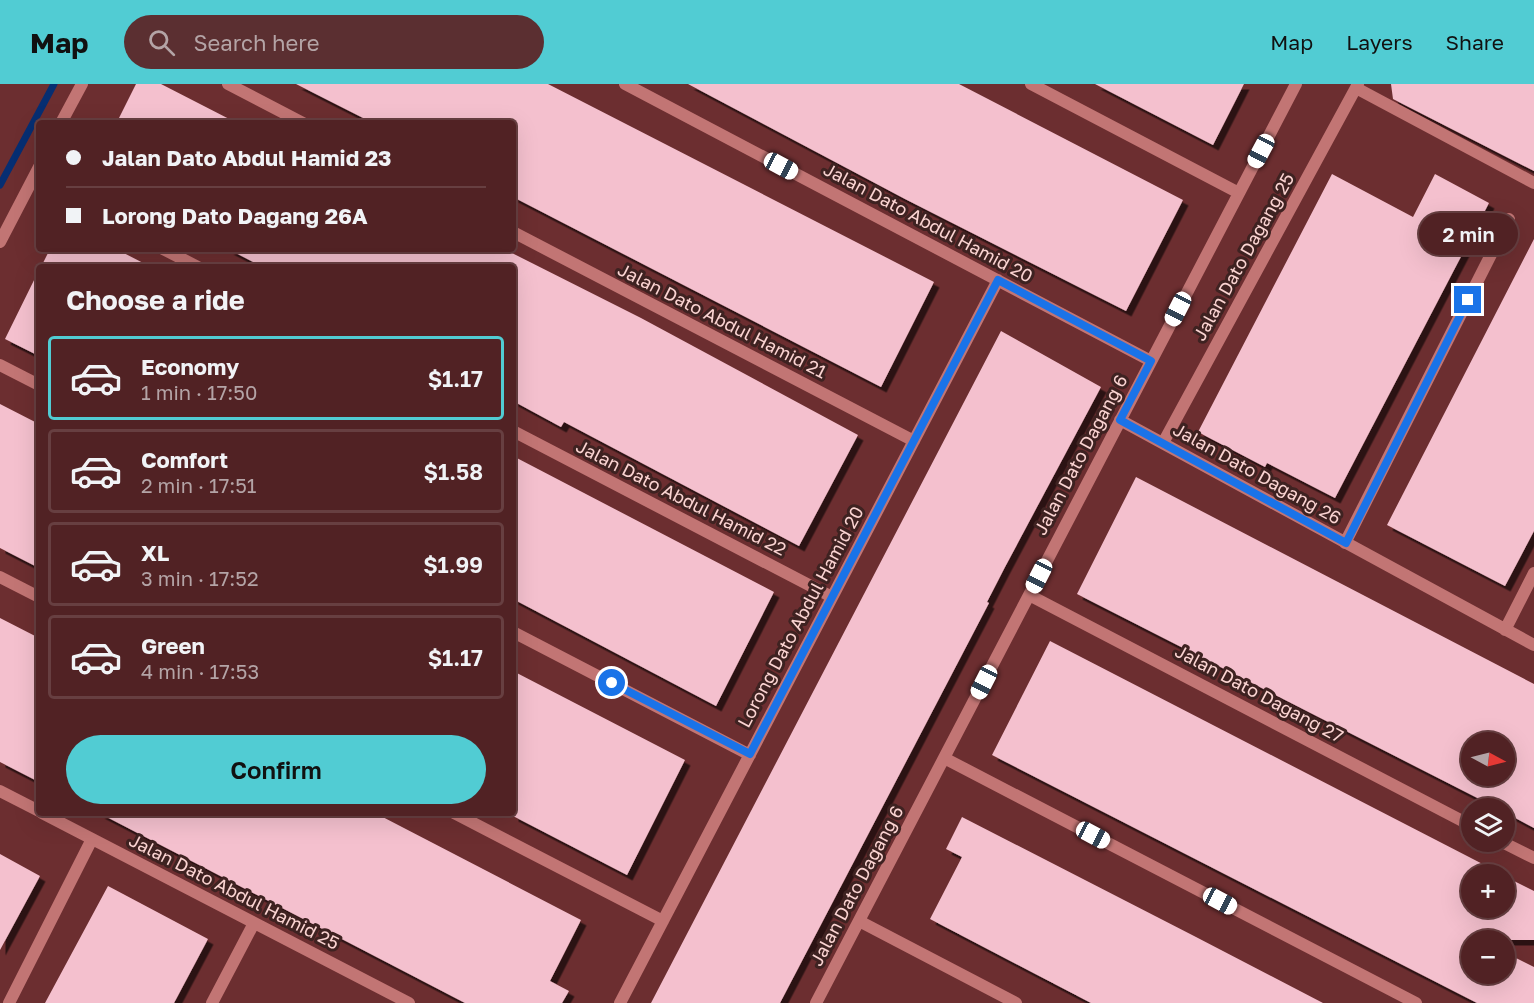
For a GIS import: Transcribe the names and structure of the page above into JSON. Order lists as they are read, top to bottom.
{
  "streets": {
    "street": [
      "Jalan Dato Abdul Hamid 20",
      "Jalan Dato Dagang 25",
      "Jalan Dato Abdul Hamid 21",
      "Jalan Dato Dagang 6",
      "Jalan Dato Dagang 26",
      "Jalan Dato Abdul Hamid 22",
      "Lorong Dato Abdul Hamid 20",
      "Jalan Dato Dagang 27",
      "Jalan Dato Abdul Hamid 25"
    ]
  },
  "crossings": [
    ["Jalan Dato Abdul Hamid 20", "Jalan Dato Dagang 6"],
    ["Jalan Dato Abdul Hamid 20", "Lorong Dato Abdul Hamid 20"],
    ["Jalan Dato Dagang 25", "Jalan Dato Dagang 26"],
    ["Jalan Dato Abdul Hamid 21", "Lorong Dato Abdul Hamid 20"],
    ["Jalan Dato Dagang 6", "Jalan Dato Dagang 26"],
    ["Jalan Dato Dagang 6", "Jalan Dato Dagang 27"],
    ["Jalan Dato Abdul Hamid 22", "Lorong Dato Abdul Hamid 20"]
  ],
  "north": "right",
  "page": {
    "header": "Map",
    "search": "Search here",
    "nav": ["Map", "Layers", "Share"],
    "banner": ["Jalan Dato Abdul Hamid 23", "Lorong Dato Dagang 26A"],
    "bubble": "2 min",
    "heading": "Choose a ride",
    "list": [
      {
        "name": "Economy",
        "note": "1 min · 17:50",
        "value": "$1.17"
      },
      {
        "name": "Comfort",
        "note": "2 min · 17:51",
        "value": "$1.58"
      },
      {
        "name": "XL",
        "note": "3 min · 17:52",
        "value": "$1.99"
      },
      {
        "name": "Green",
        "note": "4 min · 17:53",
        "value": "$1.17"
      }
    ],
    "buttons": "Confirm",
    "map_buttons": ["+", "−"]
  }
}
